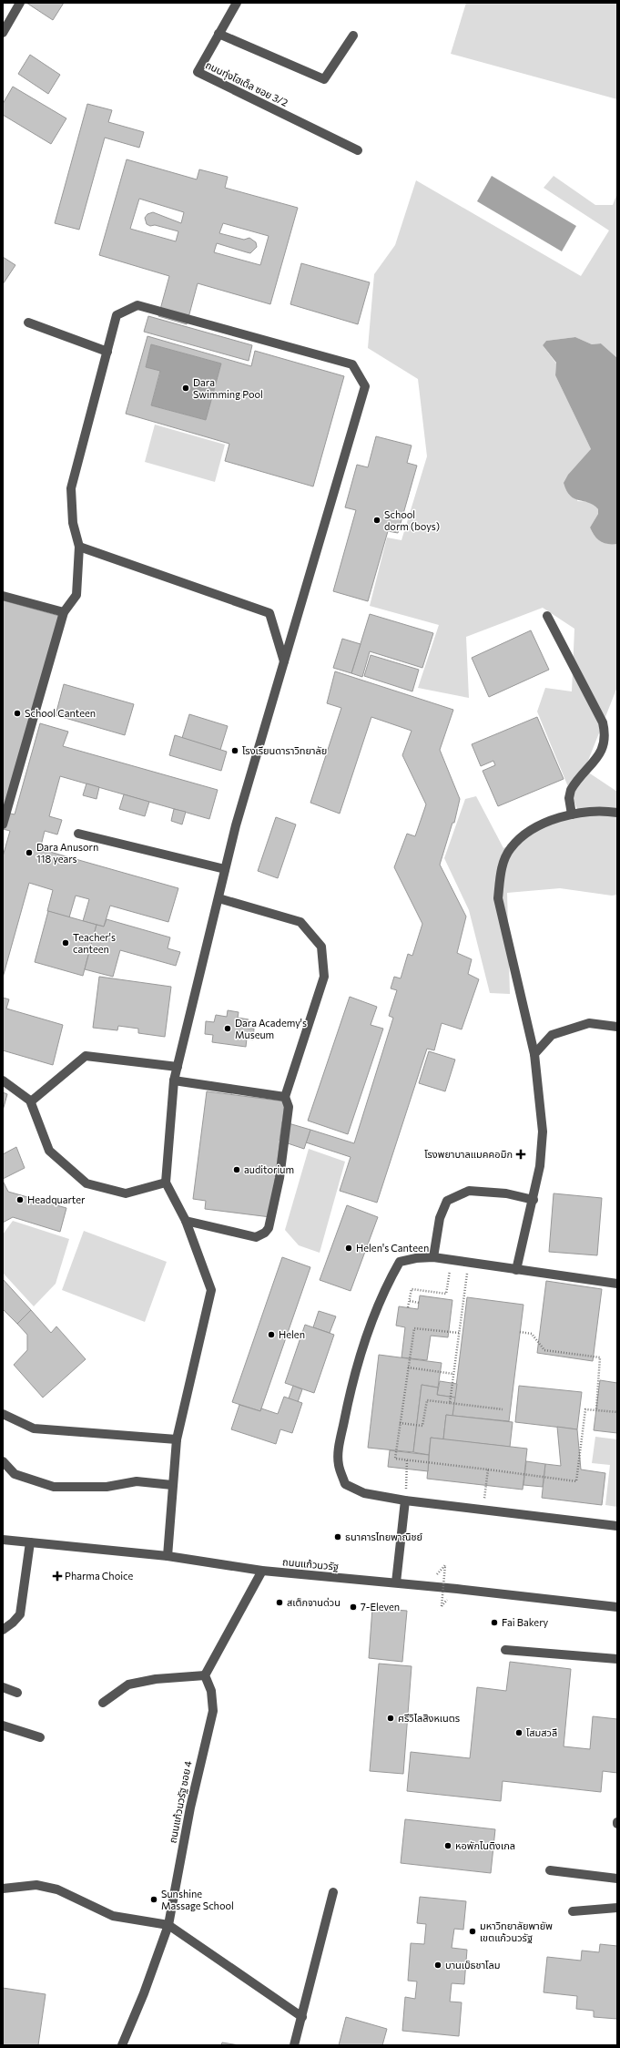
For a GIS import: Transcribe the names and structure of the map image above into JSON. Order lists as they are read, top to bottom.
{
  "streets": {
    "street": ["ถนนทุ่งโฮเต็ล ซอย 3/2", "ถนนแก้วนวรัฐ", "ถนนแก้วนวรัฐ ซอย 4"]
  },
  "places": {
    "other": [
      "Dara Swimming Pool",
      "School dorm (boys)",
      "School Canteen",
      "โรงเรียนดาราวิทยาลัย",
      "Dara Anusorn 118 years",
      "Teacher's canteen",
      "Dara Academy's Museum",
      "auditorium",
      "Headquarter",
      "Helen's Canteen",
      "Helen",
      "ธนาคารไทยพาณิชย์",
      "สเต็กจานด่วน",
      "7-Eleven",
      "Fai Bakery",
      "ศรีวิไลสิงหเนตร",
      "โสมสวลี",
      "หอพักไนติงเกล",
      "Sunshine Massage School",
      "มหาวิทยาลัยพายัพ เขตแก้วนวรัฐ",
      "บานเบ็ธชาโลม"
    ],
    "health": ["โรงพยาบาลแมคคอมิก", "Pharma Choice"]
  }
}
